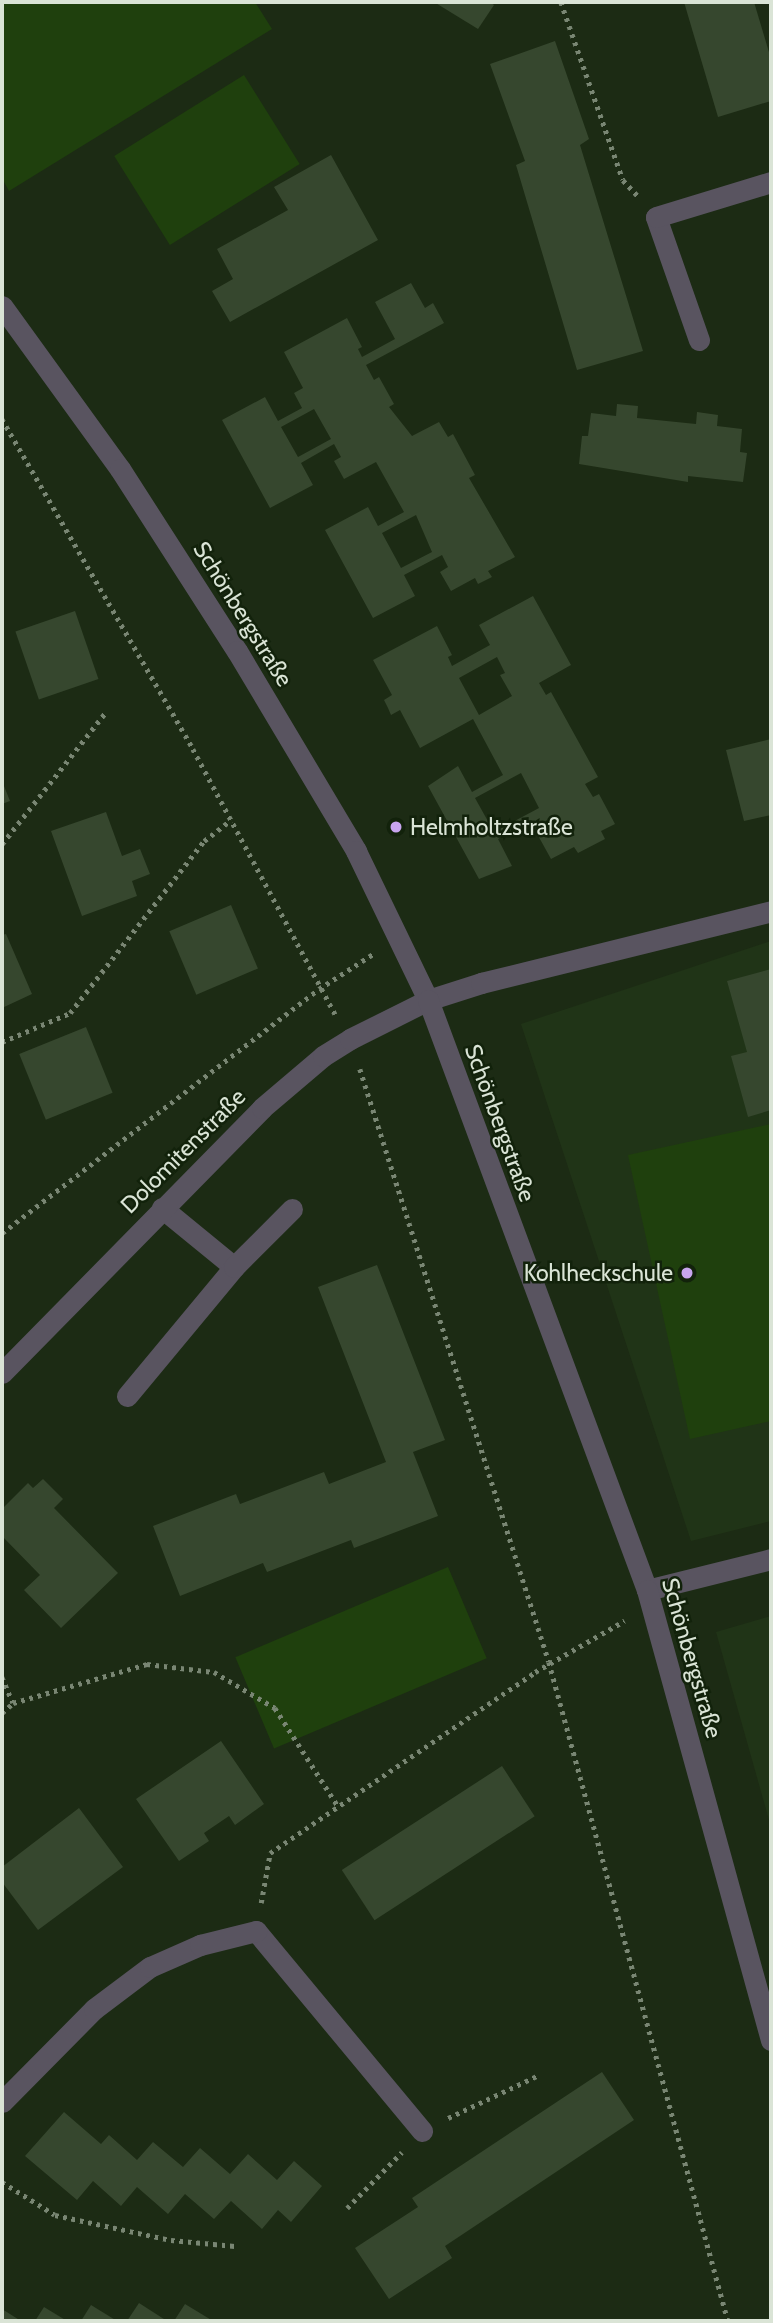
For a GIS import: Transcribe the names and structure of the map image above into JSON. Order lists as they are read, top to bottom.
{
  "streets": {
    "street": ["Schönbergstraße", "Dolomitenstraße"]
  },
  "crossings": [
    ["Schönbergstraße", "Dolomitenstraße"]
  ],
  "places": ["Helmholtzstraße", "Kohlheckschule"]
}
